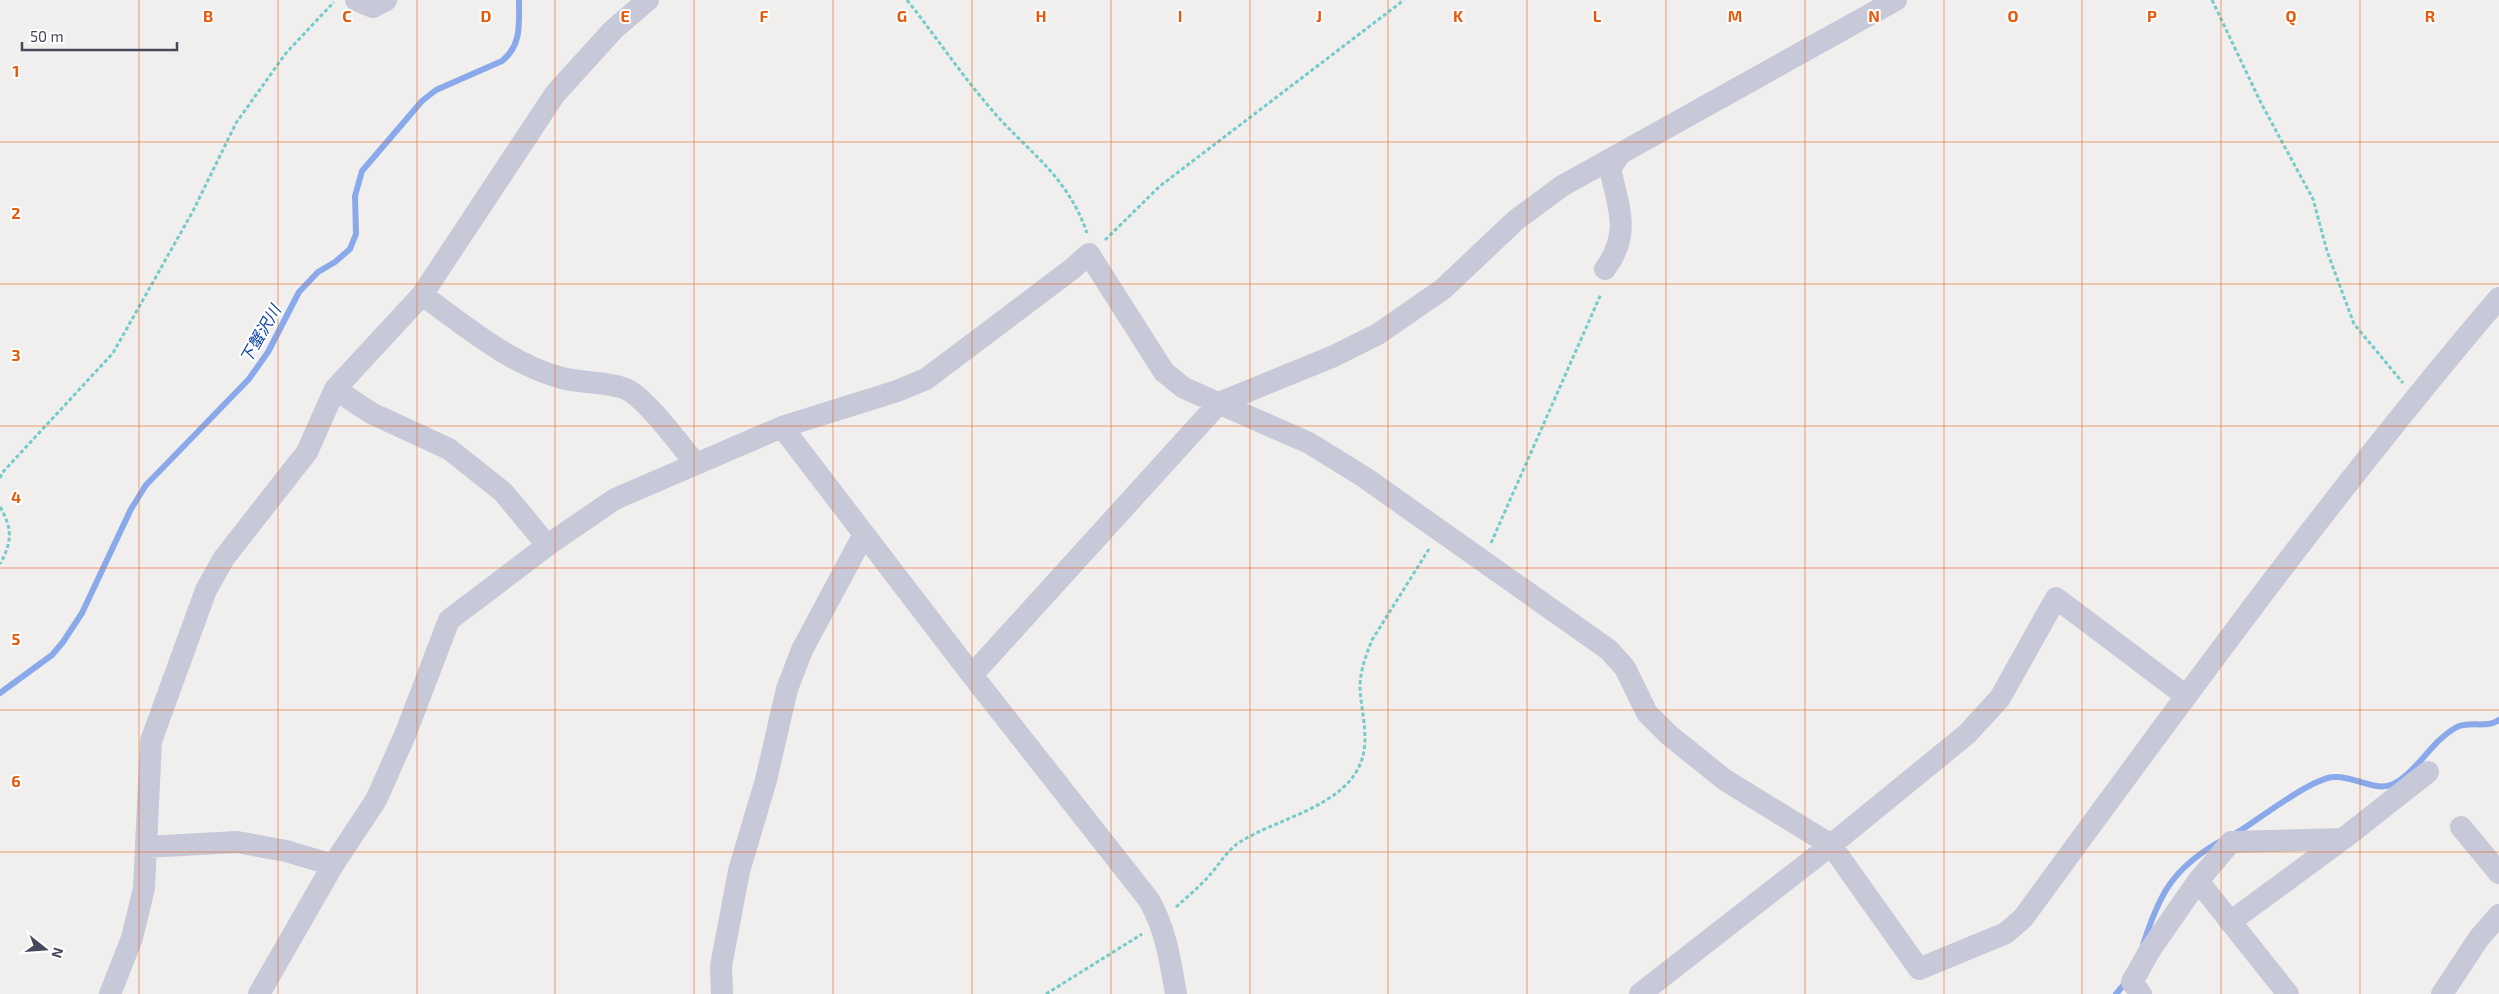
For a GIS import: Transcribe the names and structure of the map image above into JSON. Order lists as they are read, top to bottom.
{
  "water": ["下蟹沢川"],
  "scale_bar": "50 m",
  "north": "right",
  "grid": {
    "columns": [
      "B",
      "C",
      "D",
      "E",
      "F",
      "G",
      "H",
      "I",
      "J",
      "K",
      "L",
      "M",
      "N",
      "O",
      "P",
      "Q",
      "R"
    ],
    "rows": [
      "1",
      "2",
      "3",
      "4",
      "5",
      "6"
    ]
  }
}
